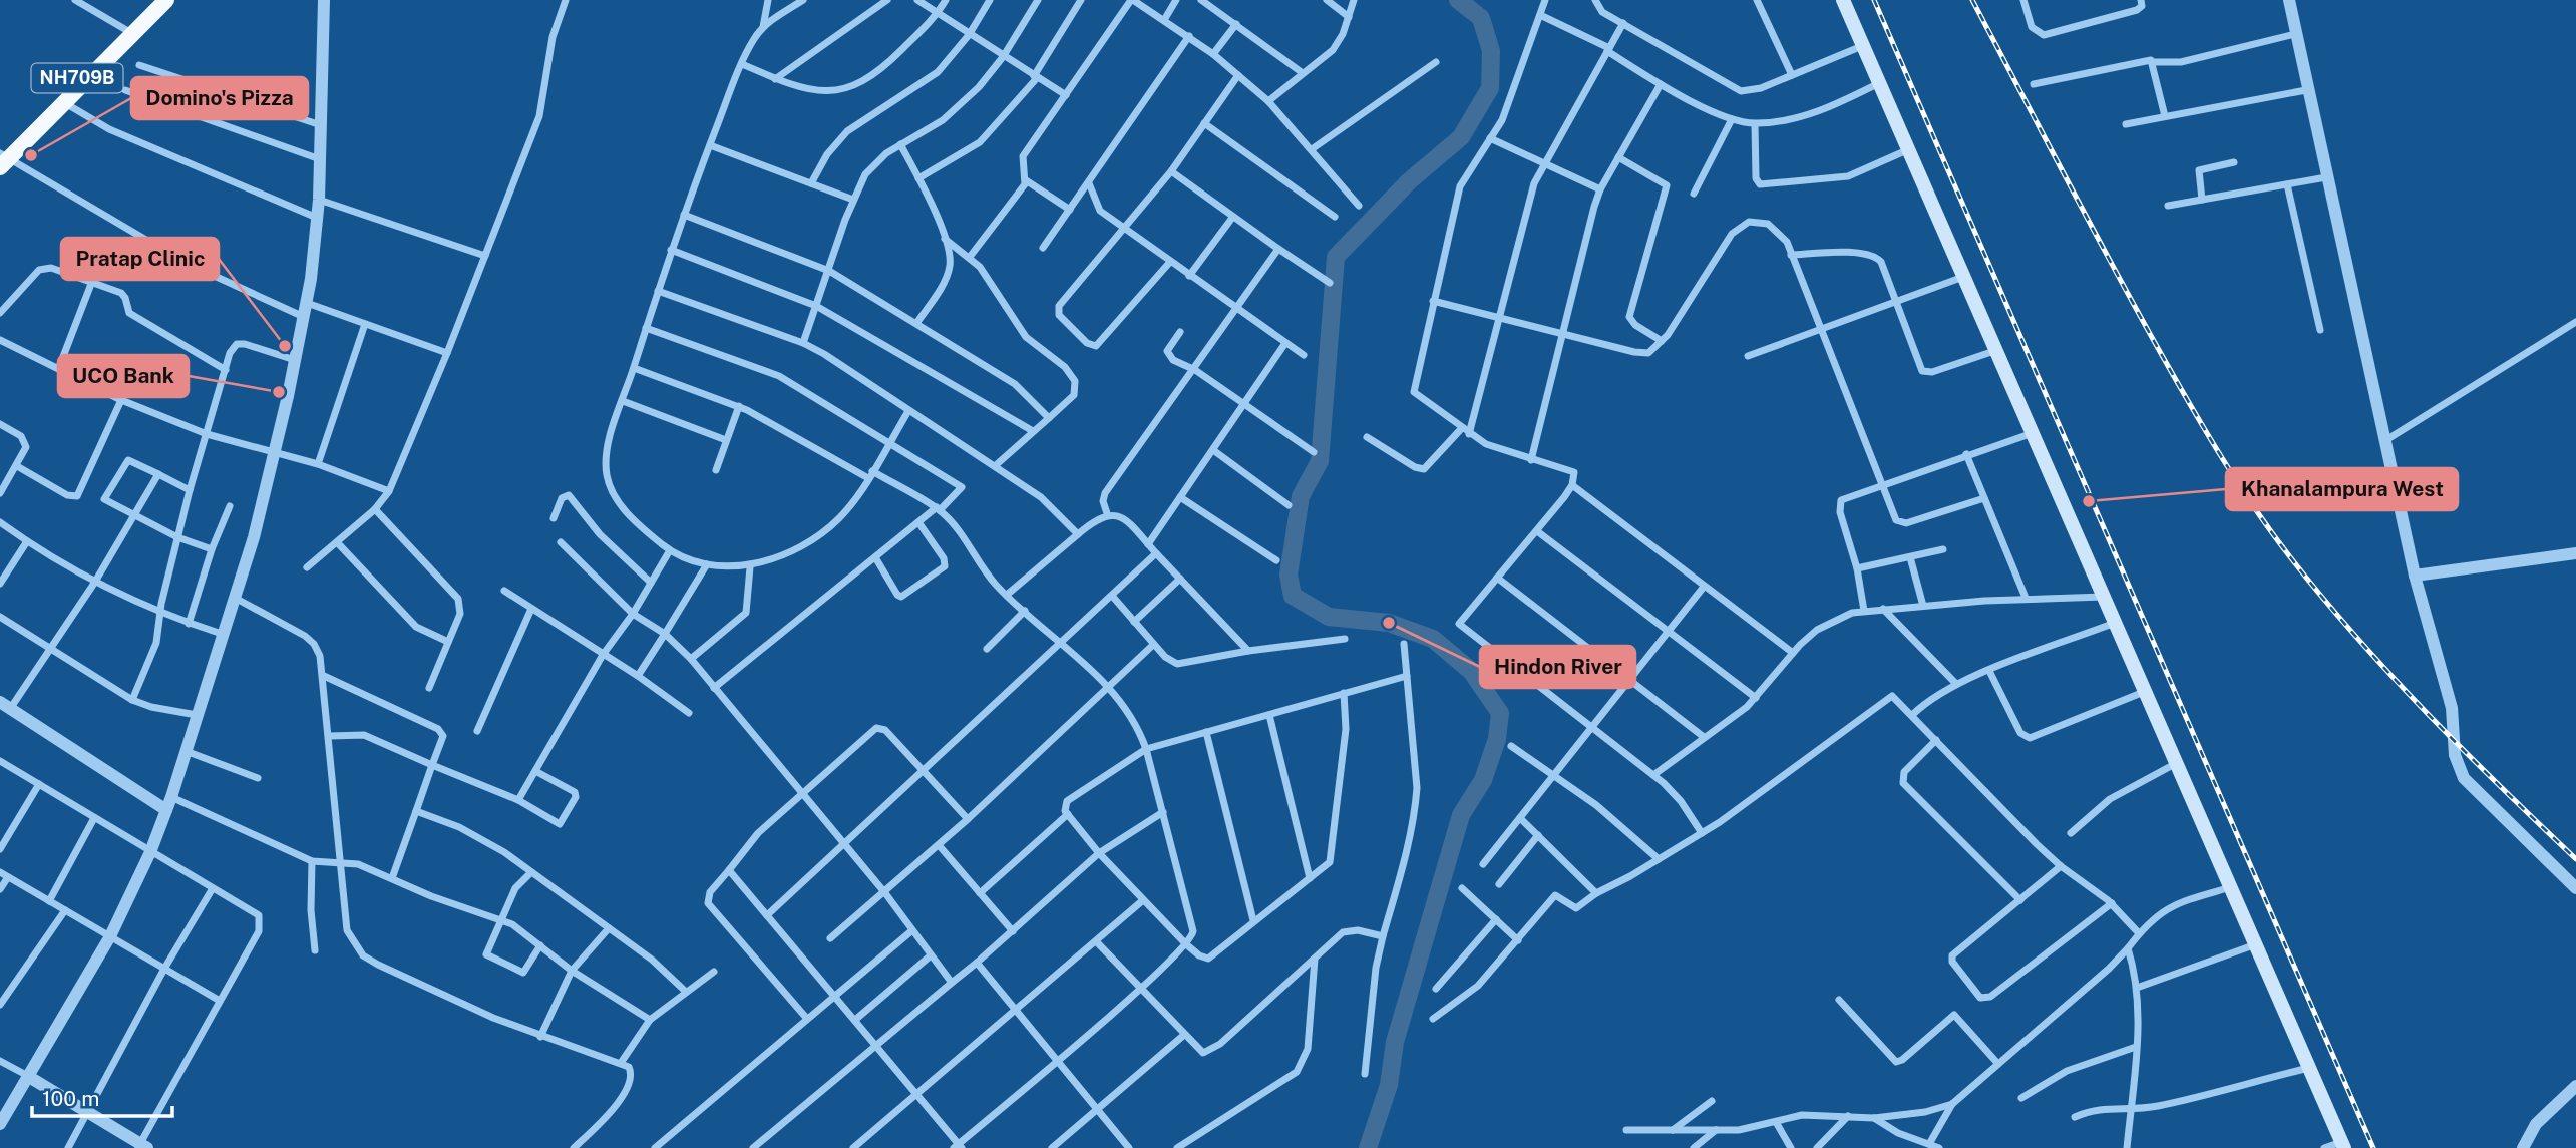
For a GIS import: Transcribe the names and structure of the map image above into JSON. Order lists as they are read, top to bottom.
{
  "streets": {
    "highway": ["NH709B"]
  },
  "places": [
    "Domino's Pizza",
    "Pratap Clinic",
    "UCO Bank",
    "Khanalampura West",
    "Hindon River"
  ],
  "scale_bar": "100 m"
}
